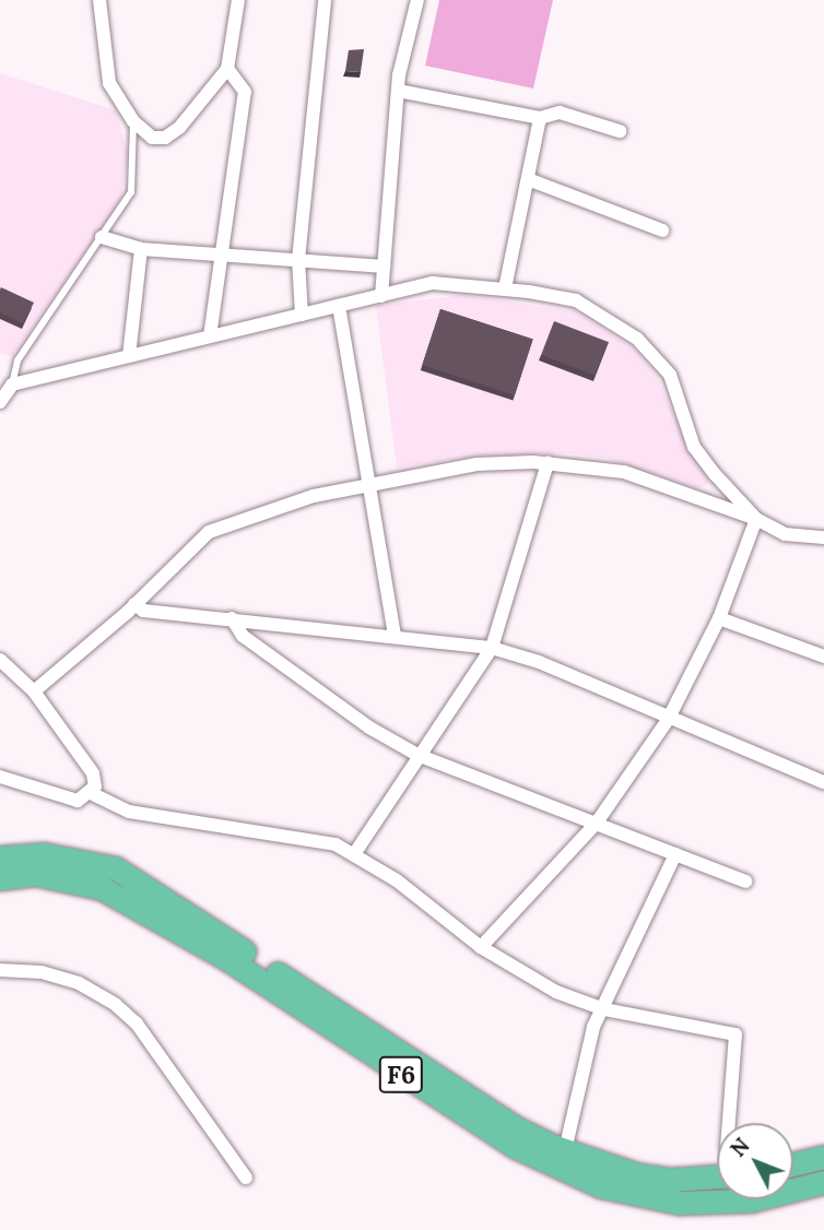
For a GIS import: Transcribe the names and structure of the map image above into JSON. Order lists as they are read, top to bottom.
{
  "streets": {
    "highway": ["F6"]
  },
  "north": "top left"
}
